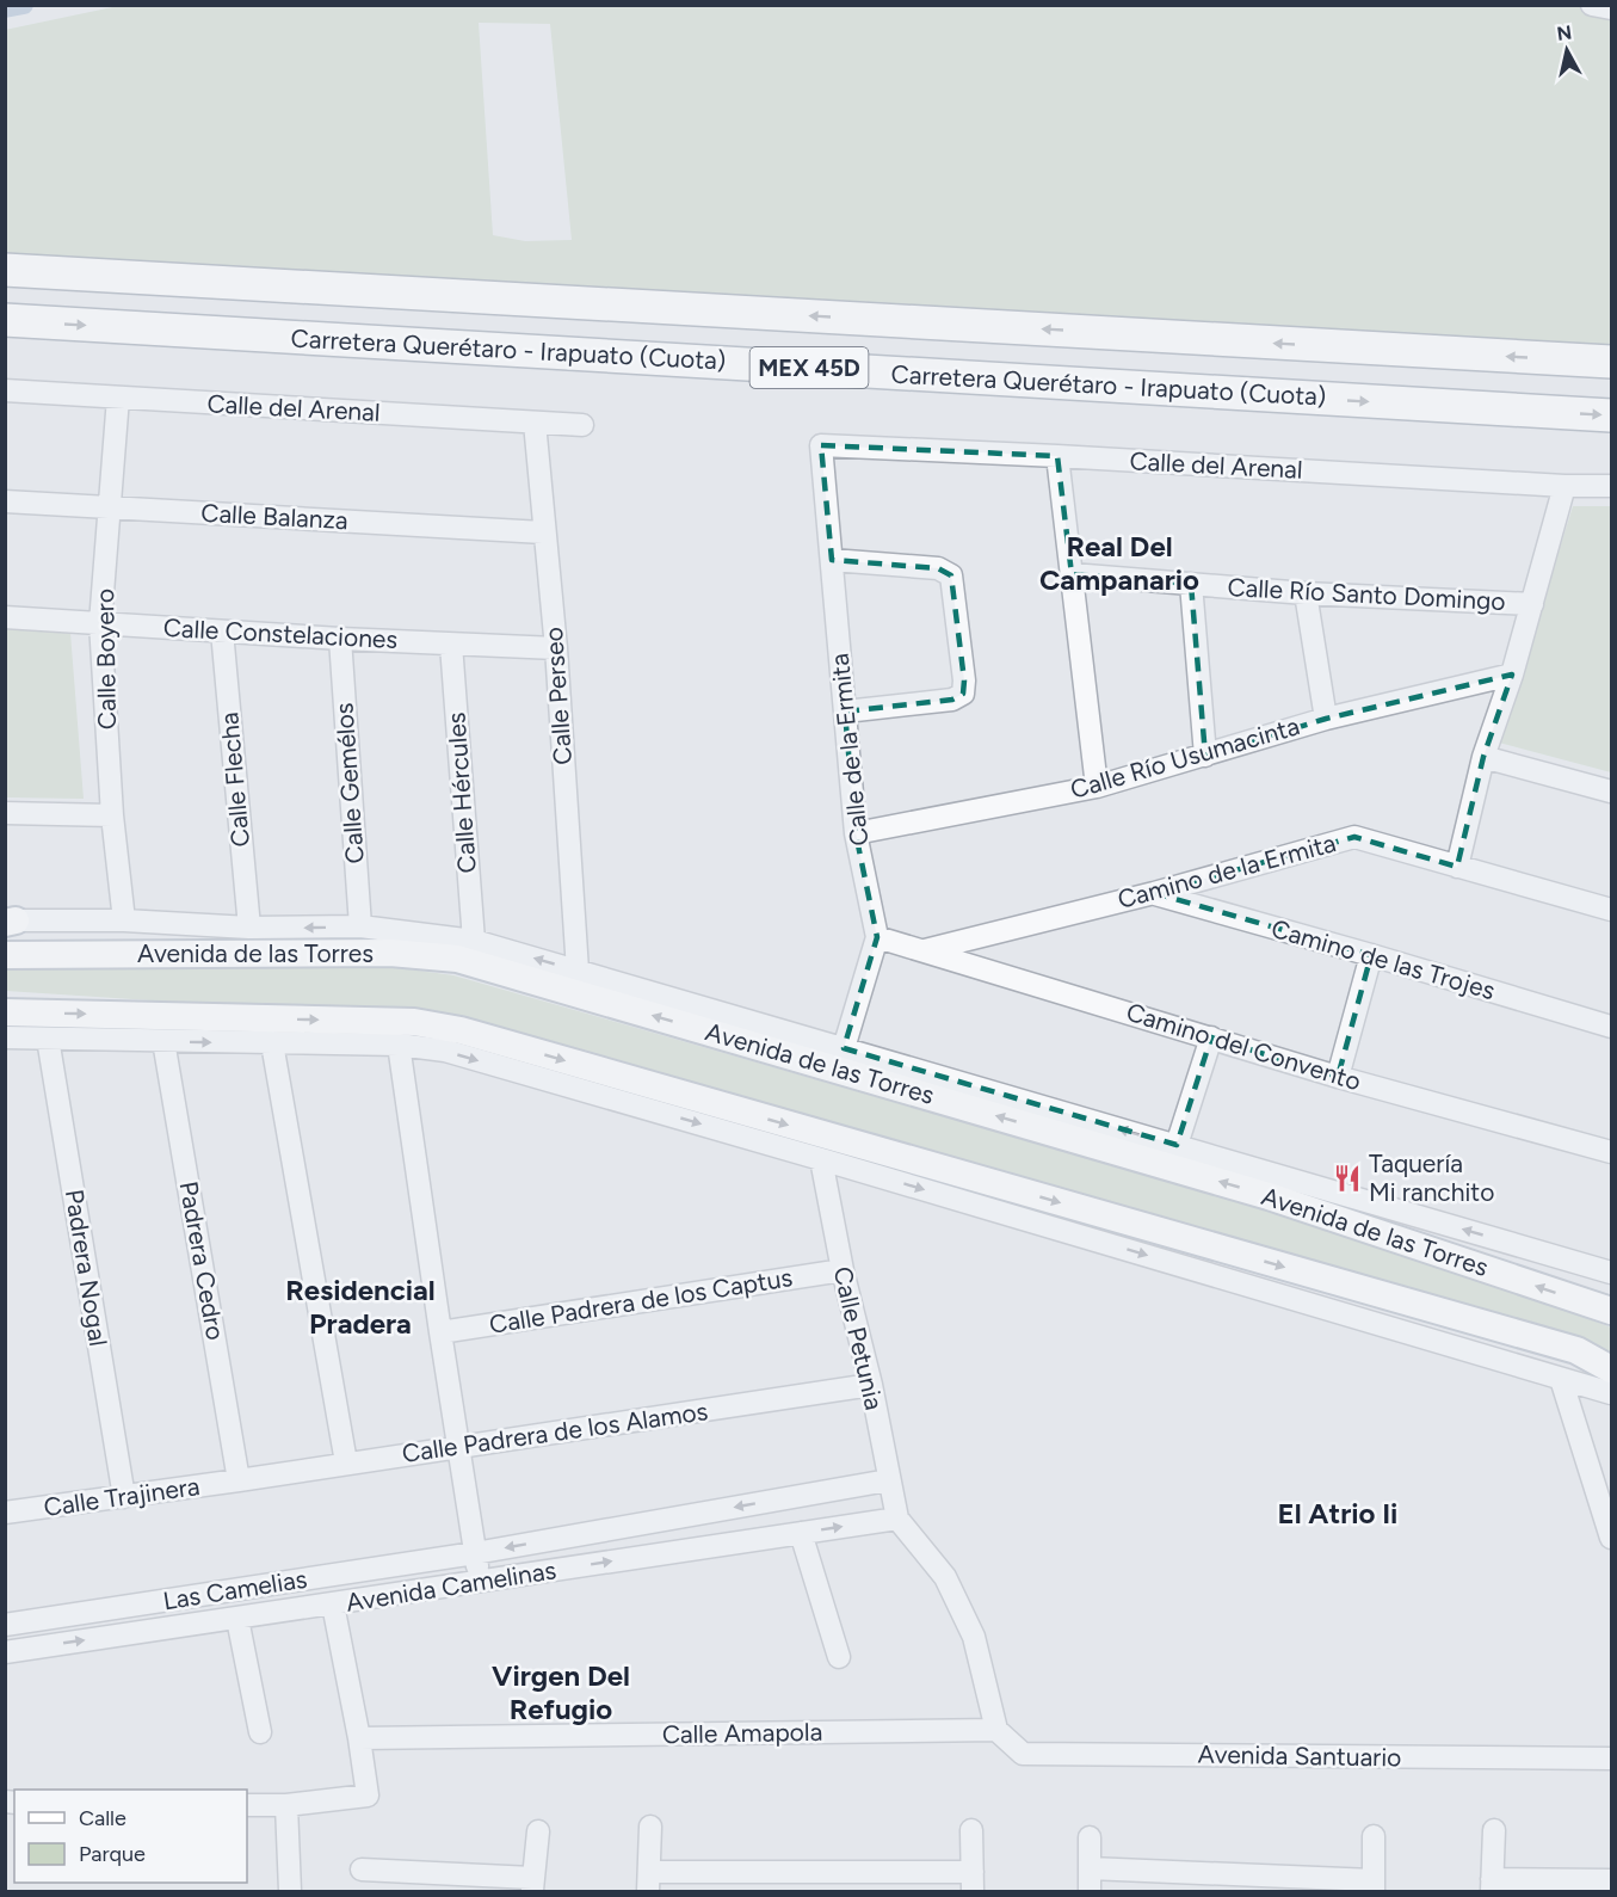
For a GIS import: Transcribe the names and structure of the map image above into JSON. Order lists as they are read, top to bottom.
{
  "streets": {
    "highway": ["Carretera Querétaro - Irapuato (Cuota)", "MEX 45D"],
    "main road": ["Avenida de las Torres"],
    "street": [
      "Calle del Arenal",
      "Calle Balanza",
      "Calle Río Santo Domingo",
      "Calle Constelaciones",
      "Calle Boyero",
      "Calle Perseo",
      "Calle de la Ermita",
      "Calle Río Usumacinta",
      "Calle Flecha",
      "Calle Gemélos",
      "Calle Hércules",
      "Camino de la Ermita",
      "Camino de las Trojes",
      "Camino del Convento",
      "Padrera Cedro",
      "Padrera Nogal",
      "Calle Padrera de los Captus",
      "Calle Petunia",
      "Calle Padrera de los Alamos",
      "Calle Trajinera",
      "Avenida Camelinas",
      "Las Camelias",
      "Calle Amapola",
      "Avenida Santuario"
    ]
  },
  "crossings": [
    ["Calle del Arenal", "Calle Boyero"],
    ["Calle del Arenal", "Calle Perseo"],
    ["Calle del Arenal", "Calle de la Ermita"],
    ["Calle Balanza", "Calle Boyero"],
    ["Calle Balanza", "Calle Perseo"],
    ["Calle Constelaciones", "Calle Boyero"],
    ["Calle Constelaciones", "Calle Perseo"],
    ["Calle Constelaciones", "Calle Flecha"],
    ["Calle Constelaciones", "Calle Gemélos"],
    ["Calle Constelaciones", "Calle Hércules"],
    ["Calle Boyero", "Avenida de las Torres"],
    ["Calle Perseo", "Avenida de las Torres"],
    ["Calle de la Ermita", "Calle Río Usumacinta"],
    ["Calle de la Ermita", "Avenida de las Torres"],
    ["Calle de la Ermita", "Camino del Convento"],
    ["Calle Flecha", "Avenida de las Torres"],
    ["Calle Gemélos", "Avenida de las Torres"],
    ["Calle Hércules", "Avenida de las Torres"],
    ["Camino de la Ermita", "Camino de las Trojes"],
    ["Camino de la Ermita", "Camino del Convento"],
    ["Padrera Cedro", "Calle Padrera de los Alamos"],
    ["Padrera Cedro", "Calle Trajinera"],
    ["Padrera Nogal", "Calle Trajinera"],
    ["Calle Padrera de los Captus", "Calle Petunia"],
    ["Calle Petunia", "Calle Padrera de los Alamos"],
    ["Calle Petunia", "Avenida Camelinas"],
    ["Calle Petunia", "Las Camelias"],
    ["Calle Padrera de los Alamos", "Calle Trajinera"],
    ["Calle Amapola", "Avenida Santuario"]
  ],
  "one_way": ["Avenida Camelinas", "Las Camelias"],
  "districts": [
    "Real Del Campanario",
    "Residencial Pradera",
    "El Atrio Ii",
    "Virgen Del Refugio"
  ],
  "places": {
    "restaurant": ["Taquería Mi ranchito"]
  },
  "legend": ["Calle", "Parque"],
  "north": "top"
}
